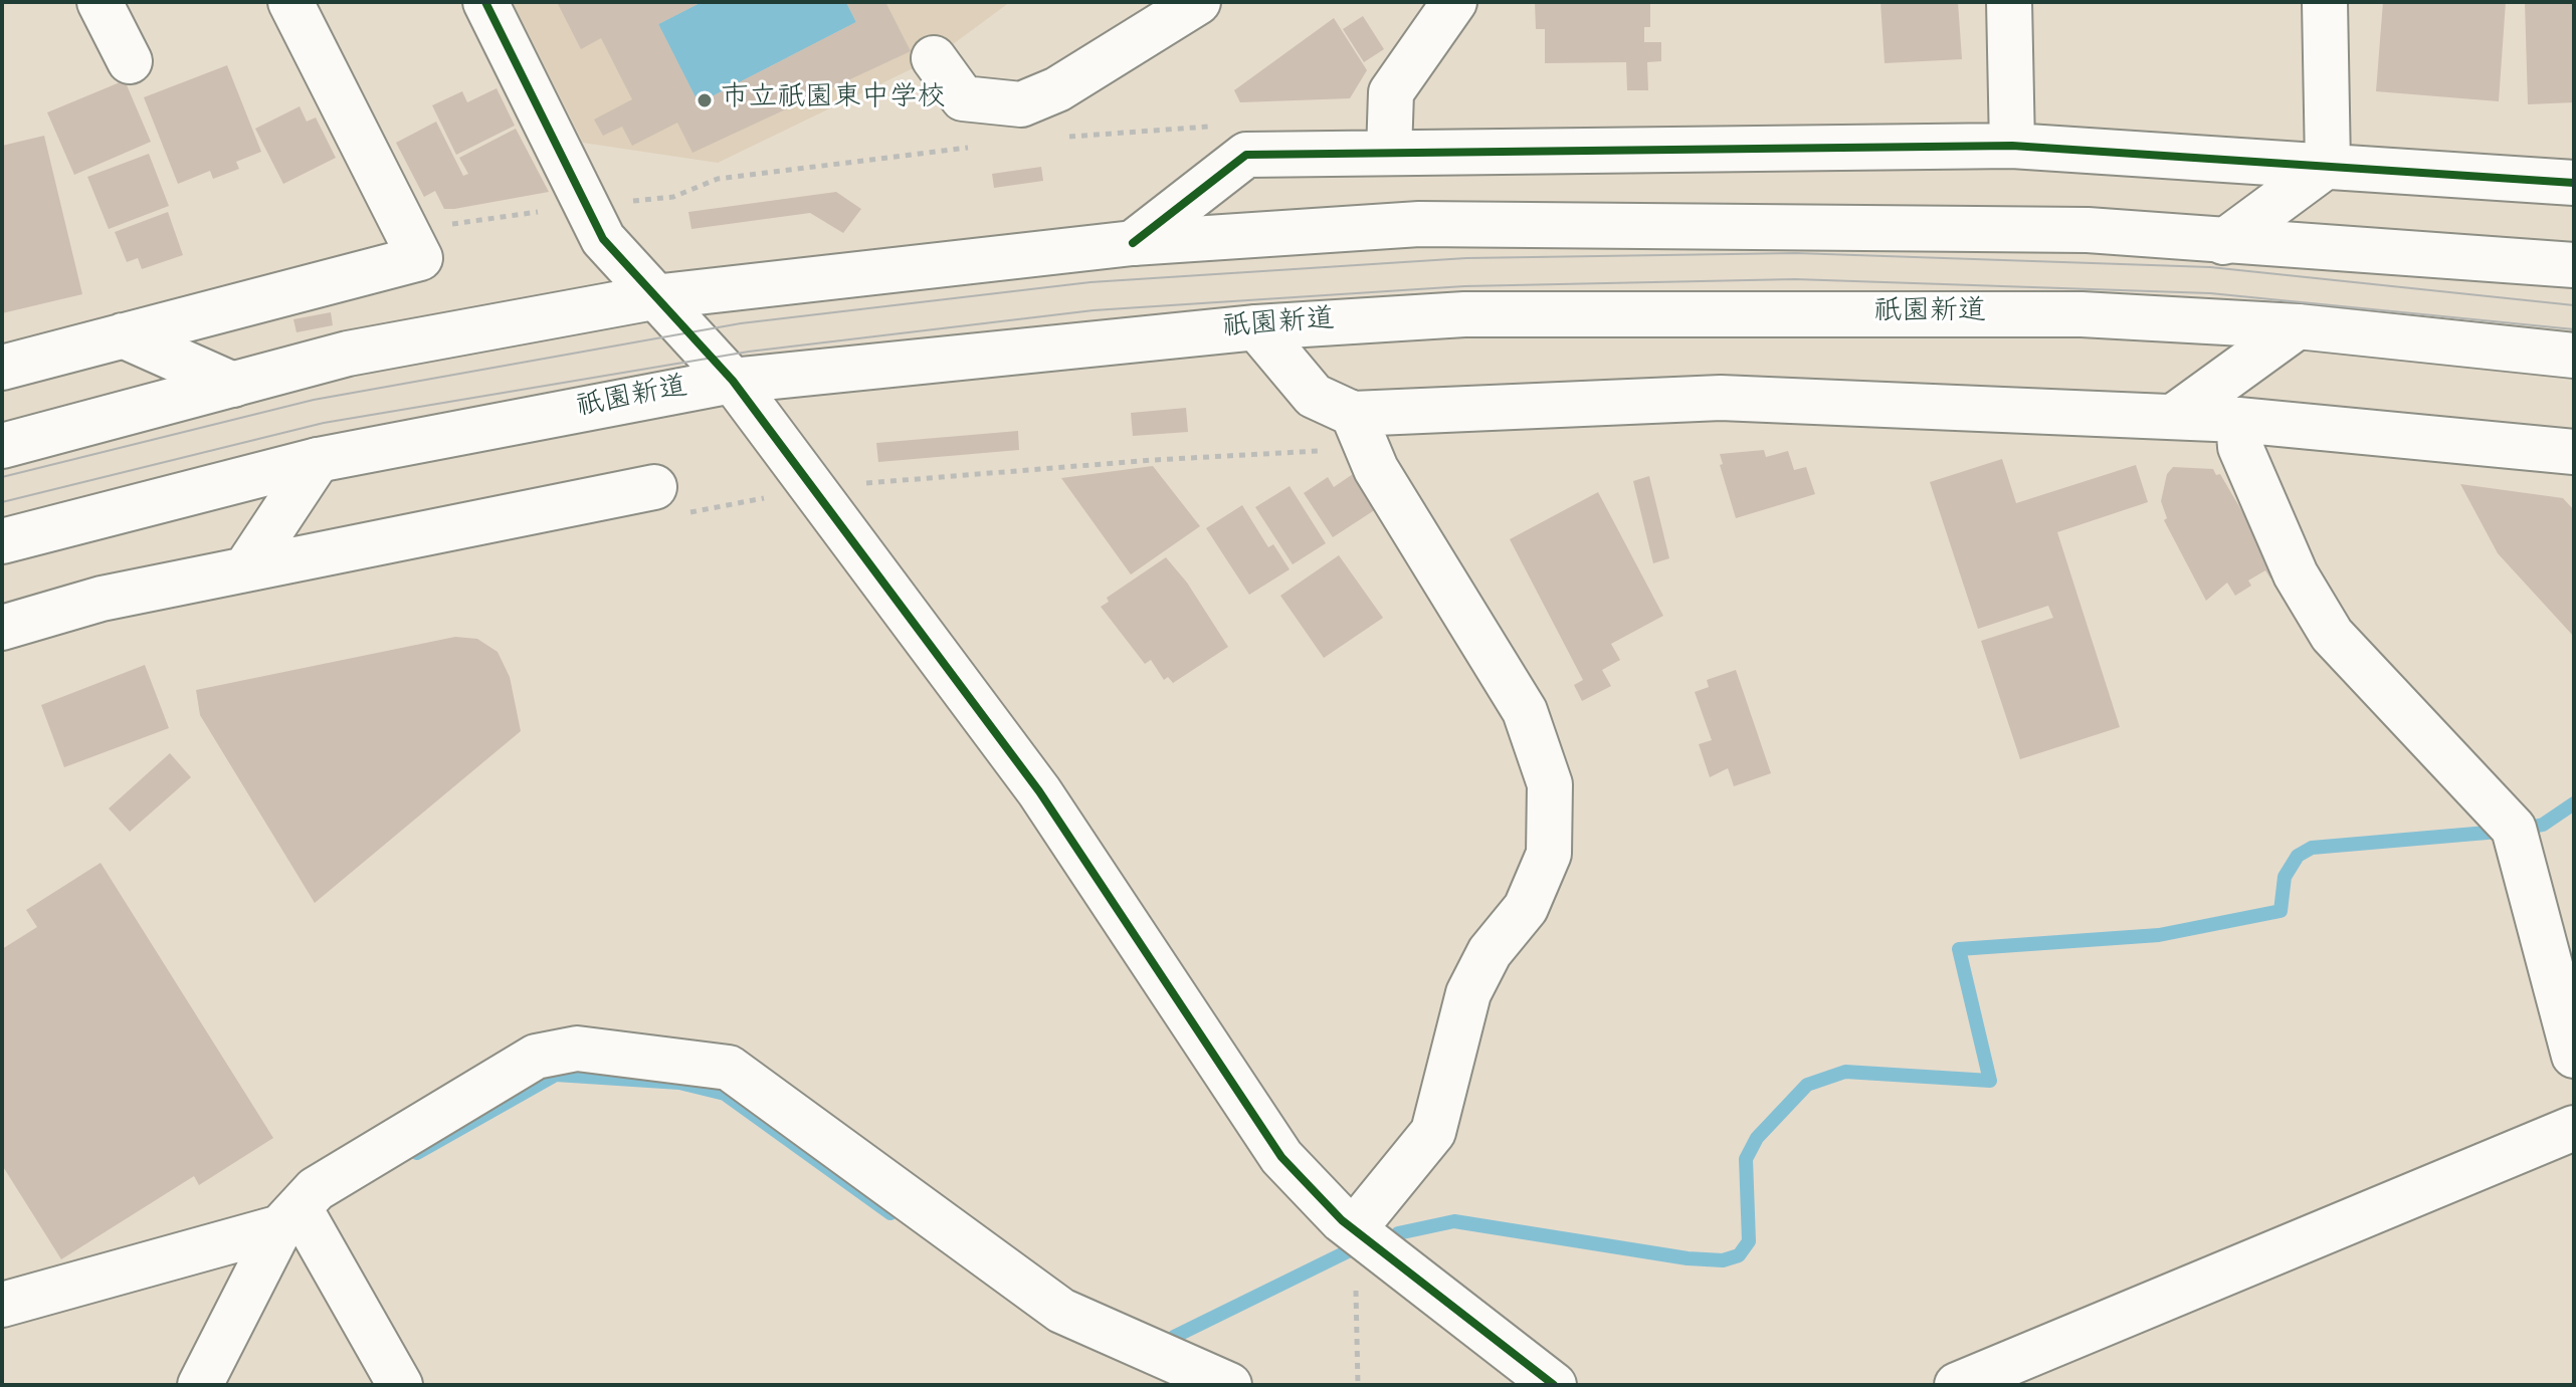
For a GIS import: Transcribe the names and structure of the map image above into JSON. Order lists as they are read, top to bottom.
{
  "streets": {
    "main road": ["祇園新道"]
  },
  "places": ["市立祇園東中学校"]
}
